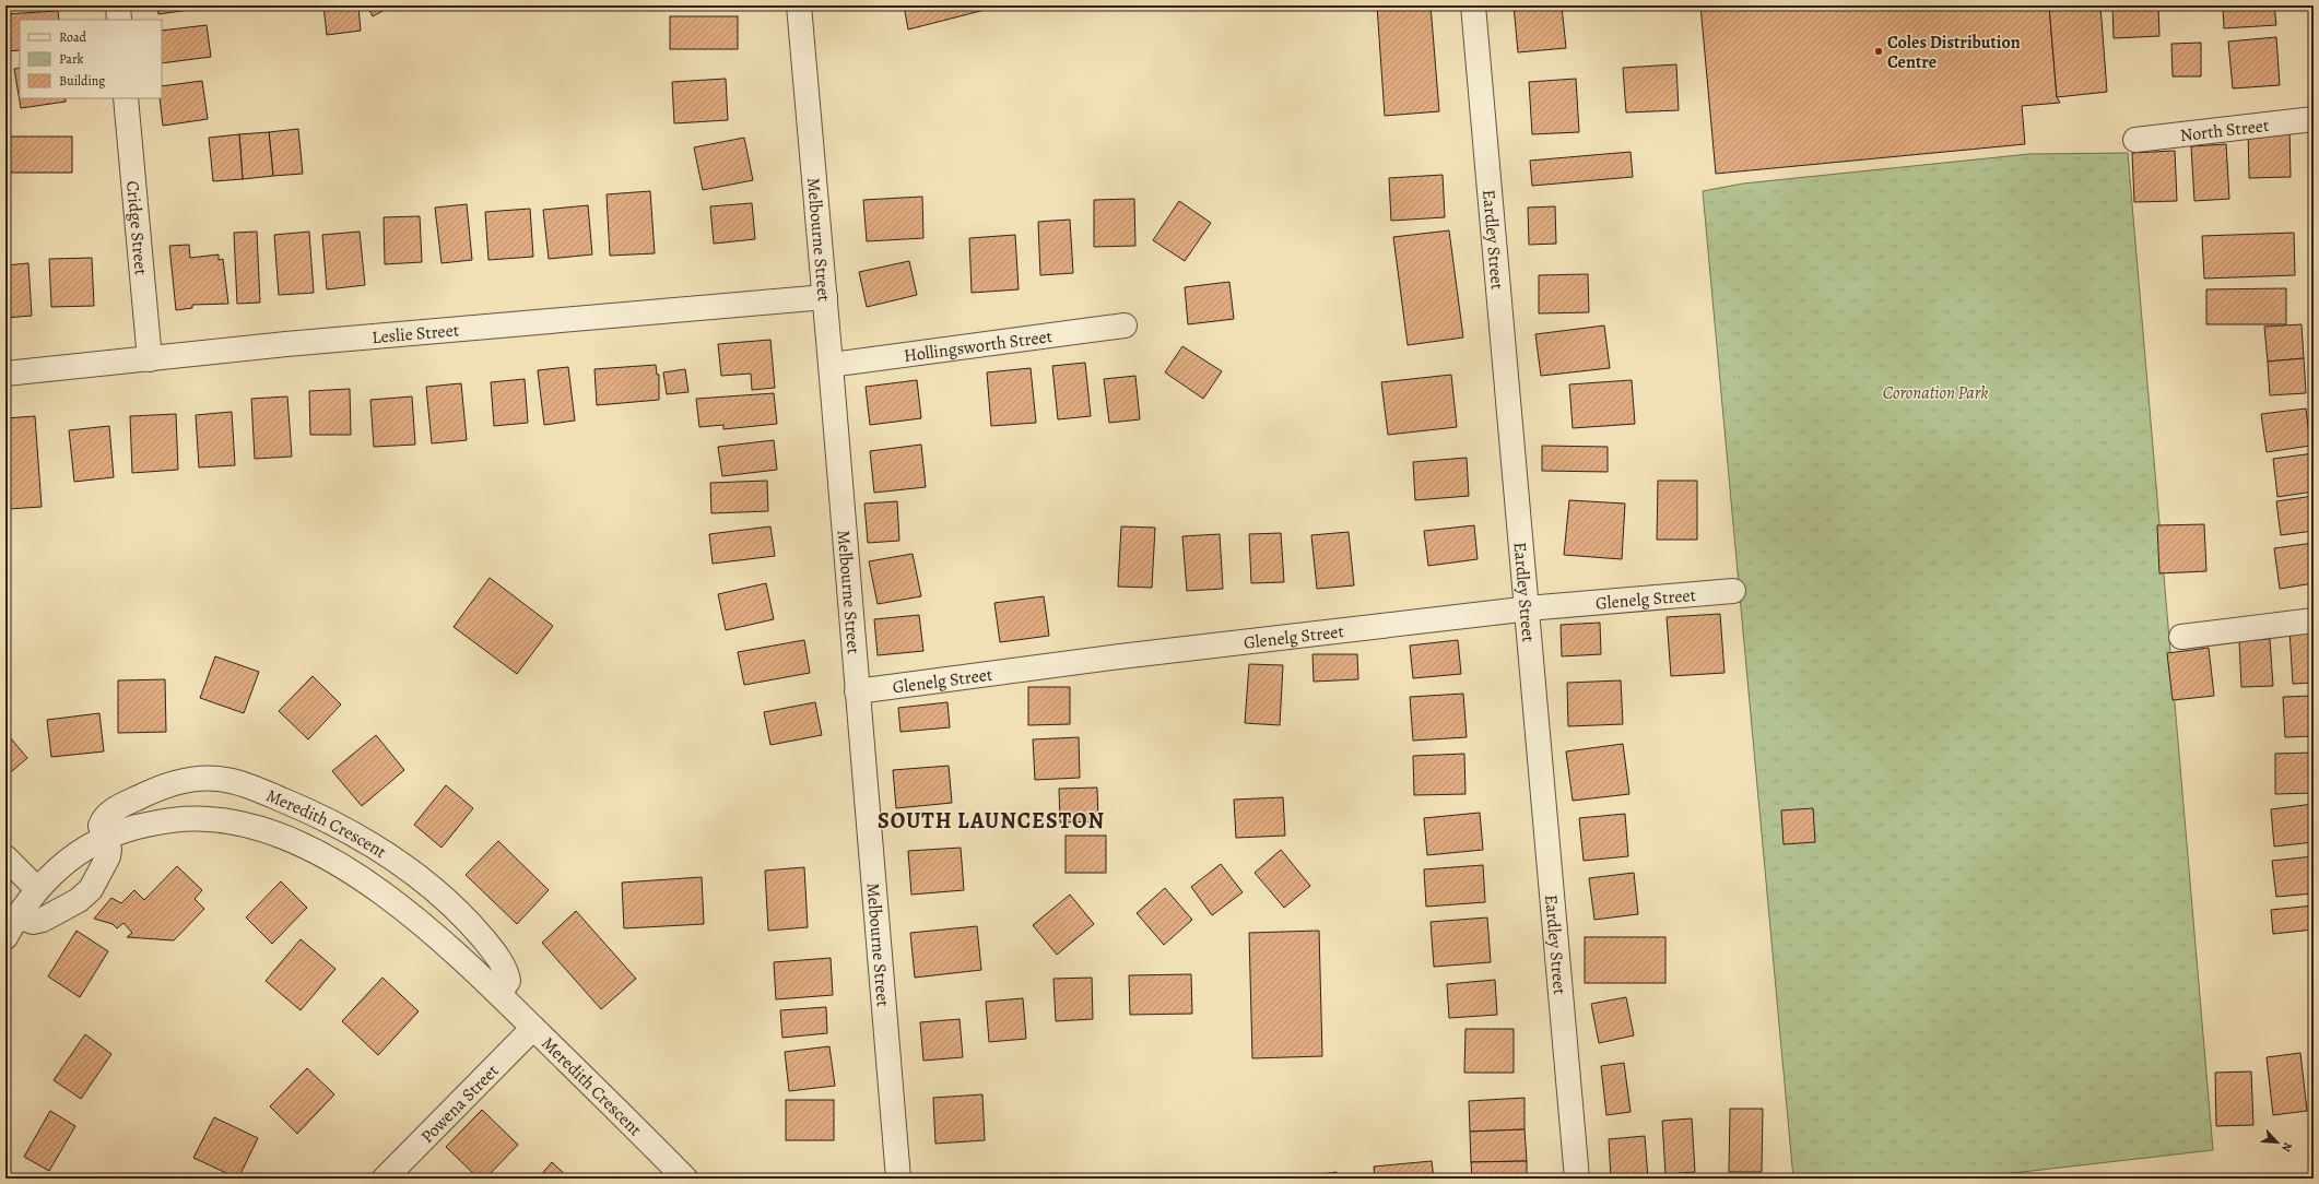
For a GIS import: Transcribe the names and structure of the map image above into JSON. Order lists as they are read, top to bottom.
{
  "streets": {
    "street": [
      "North Street",
      "Cridge Street",
      "Melbourne Street",
      "Eardley Street",
      "Leslie Street",
      "Hollingsworth Street",
      "Glenelg Street",
      "Meredith Crescent",
      "Powena Street"
    ]
  },
  "crossings": [
    ["Cridge Street", "Leslie Street"],
    ["Melbourne Street", "Leslie Street"],
    ["Melbourne Street", "Hollingsworth Street"],
    ["Melbourne Street", "Glenelg Street"],
    ["Eardley Street", "Glenelg Street"],
    ["Meredith Crescent", "Powena Street"]
  ],
  "districts": ["SOUTH LAUNCESTON"],
  "parks": ["Coronation Park"],
  "places": ["Coles Distribution Centre"],
  "legend": ["Road", "Park", "Building"],
  "north": "bottom right"
}
